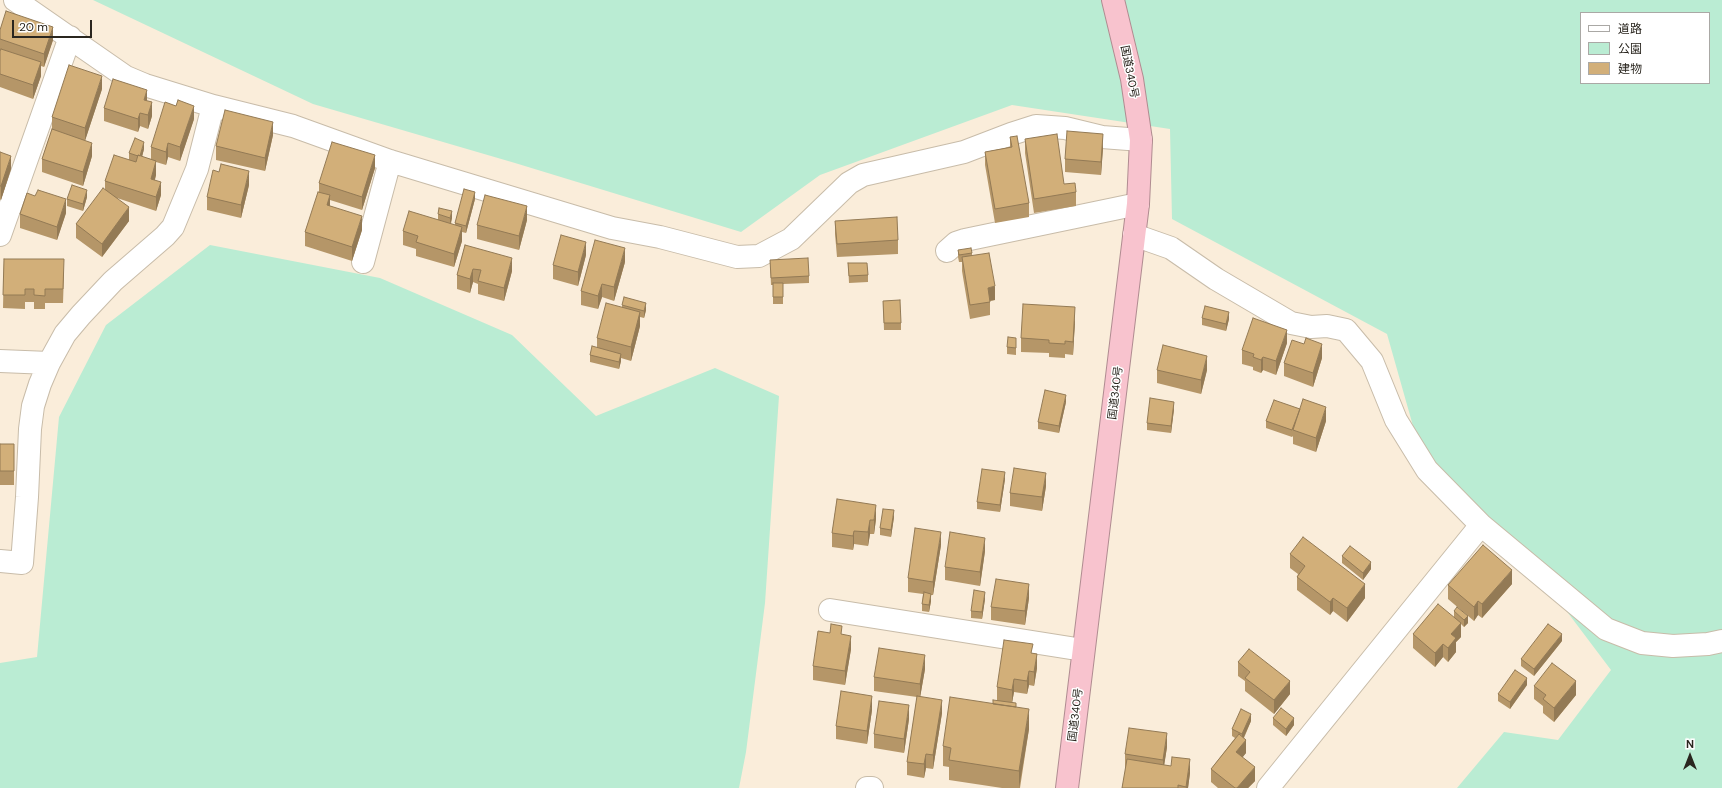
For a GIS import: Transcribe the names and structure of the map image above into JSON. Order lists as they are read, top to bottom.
{
  "streets": {
    "highway": ["国道340号"]
  },
  "legend": ["道路", "公園", "建物"],
  "scale_bar": "20 m",
  "north": "top"
}
